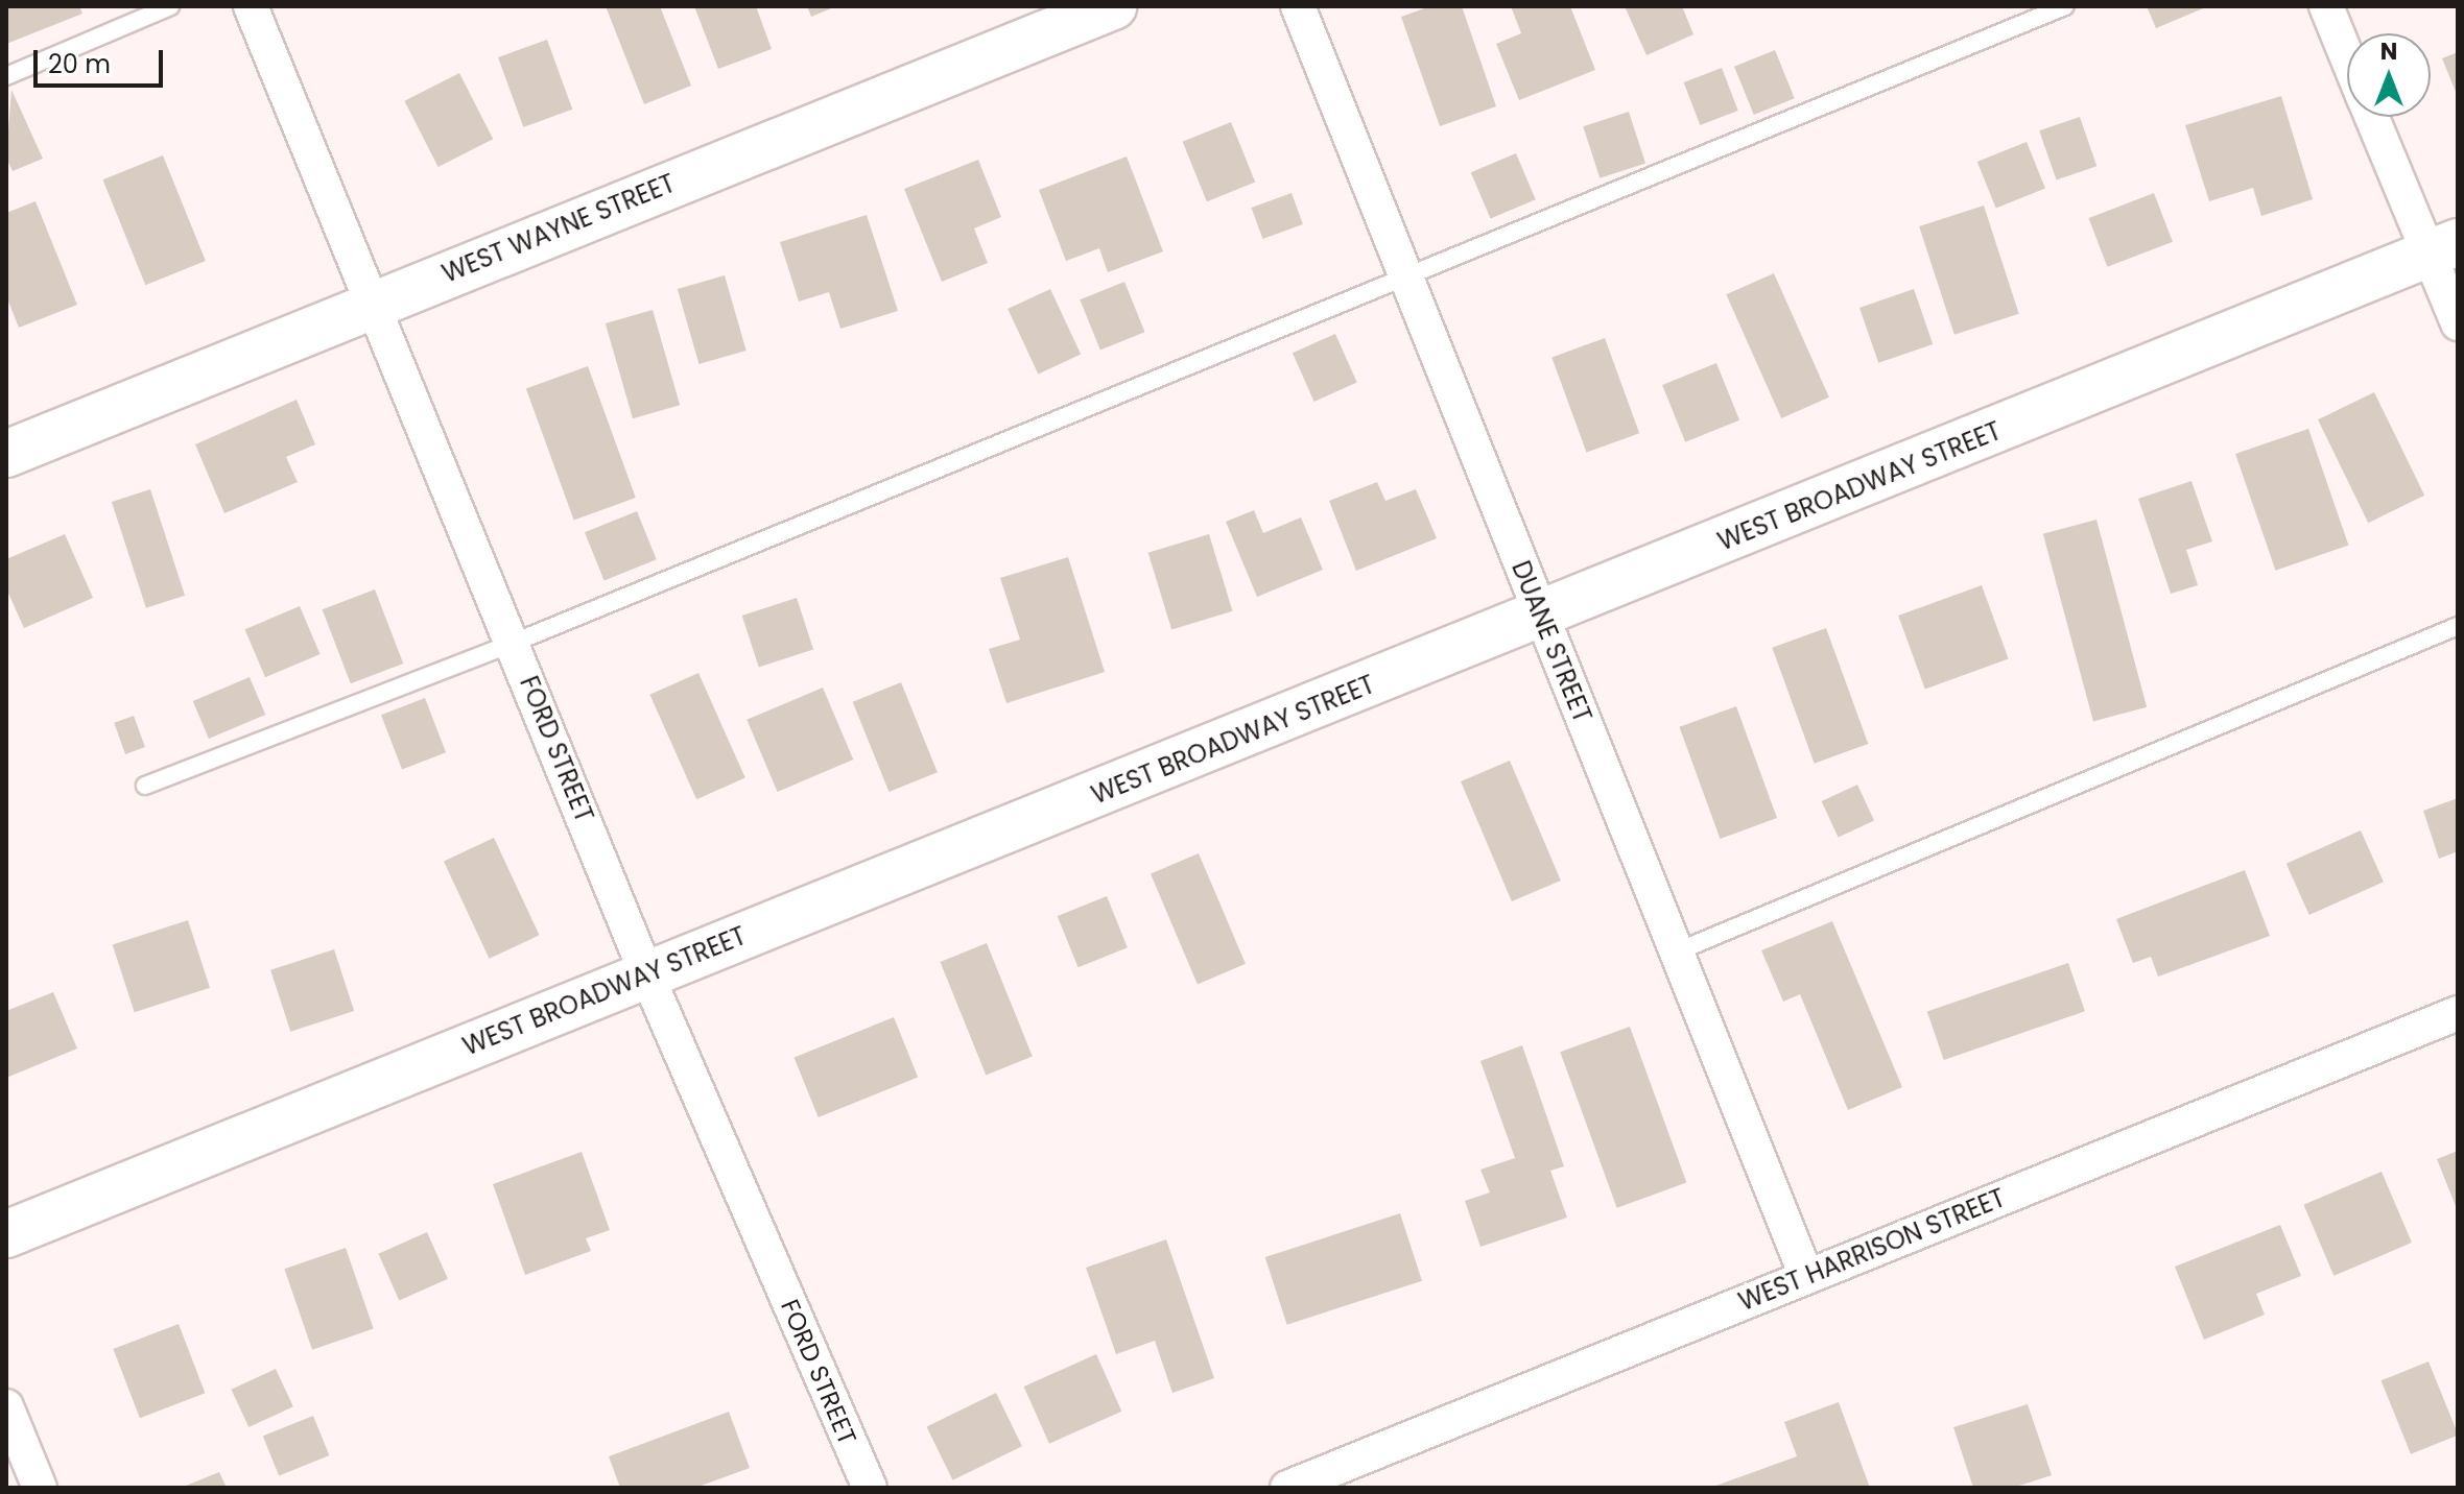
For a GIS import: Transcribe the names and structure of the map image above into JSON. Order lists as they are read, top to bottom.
{
  "streets": {
    "street": [
      "WEST WAYNE STREET",
      "WEST BROADWAY STREET",
      "DUANE STREET",
      "FORD STREET",
      "WEST HARRISON STREET"
    ]
  },
  "crossings": [
    ["WEST WAYNE STREET", "FORD STREET"],
    ["WEST BROADWAY STREET", "DUANE STREET"],
    ["WEST BROADWAY STREET", "FORD STREET"],
    ["DUANE STREET", "WEST HARRISON STREET"]
  ],
  "scale_bar": "20 m",
  "north": "top"
}
